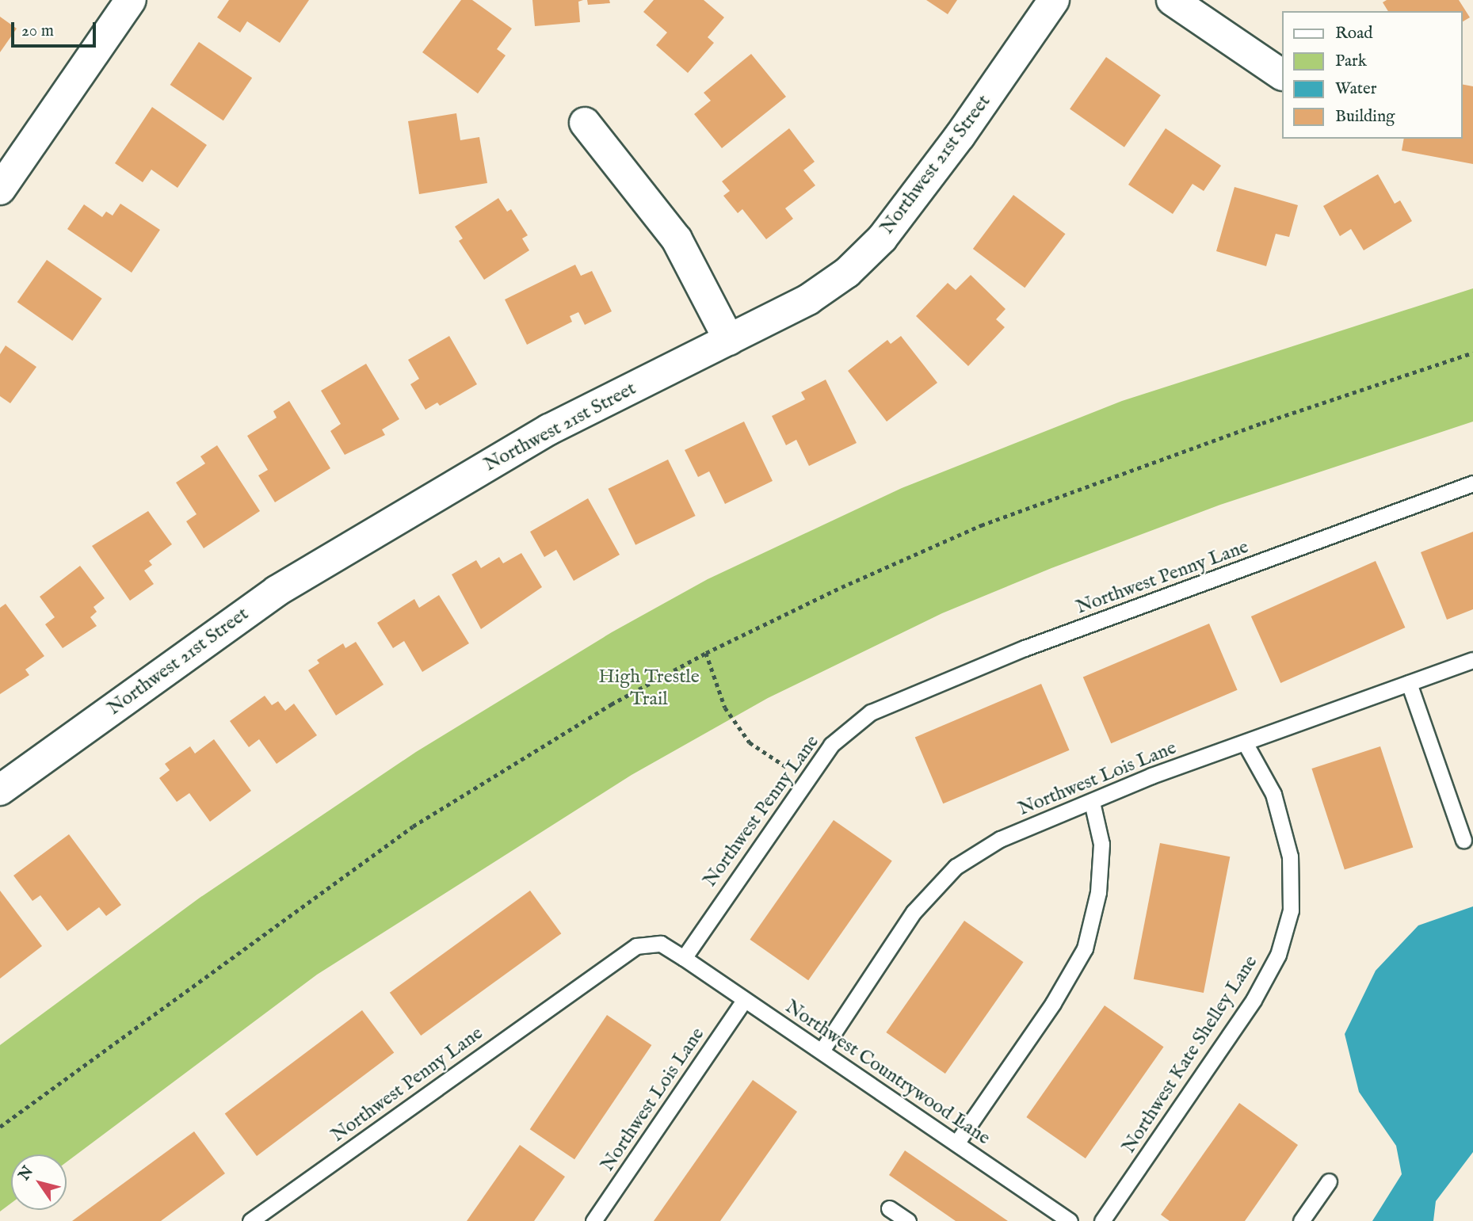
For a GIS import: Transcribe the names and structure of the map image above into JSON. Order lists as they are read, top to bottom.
{
  "streets": {
    "street": ["Northwest 21st Street"],
    "lane": [
      "Northwest Penny Lane",
      "Northwest Lois Lane",
      "Northwest Kate Shelley Lane",
      "Northwest Countrywood Lane"
    ]
  },
  "crossings": [
    ["Northwest Penny Lane", "Northwest Countrywood Lane"],
    ["Northwest Lois Lane", "Northwest Kate Shelley Lane"],
    ["Northwest Lois Lane", "Northwest Countrywood Lane"]
  ],
  "parks": ["High Trestle Trail"],
  "legend": [
    "Road",
    "Park",
    "Water",
    "Building"
  ],
  "scale_bar": "20 m",
  "north": "top left"
}
